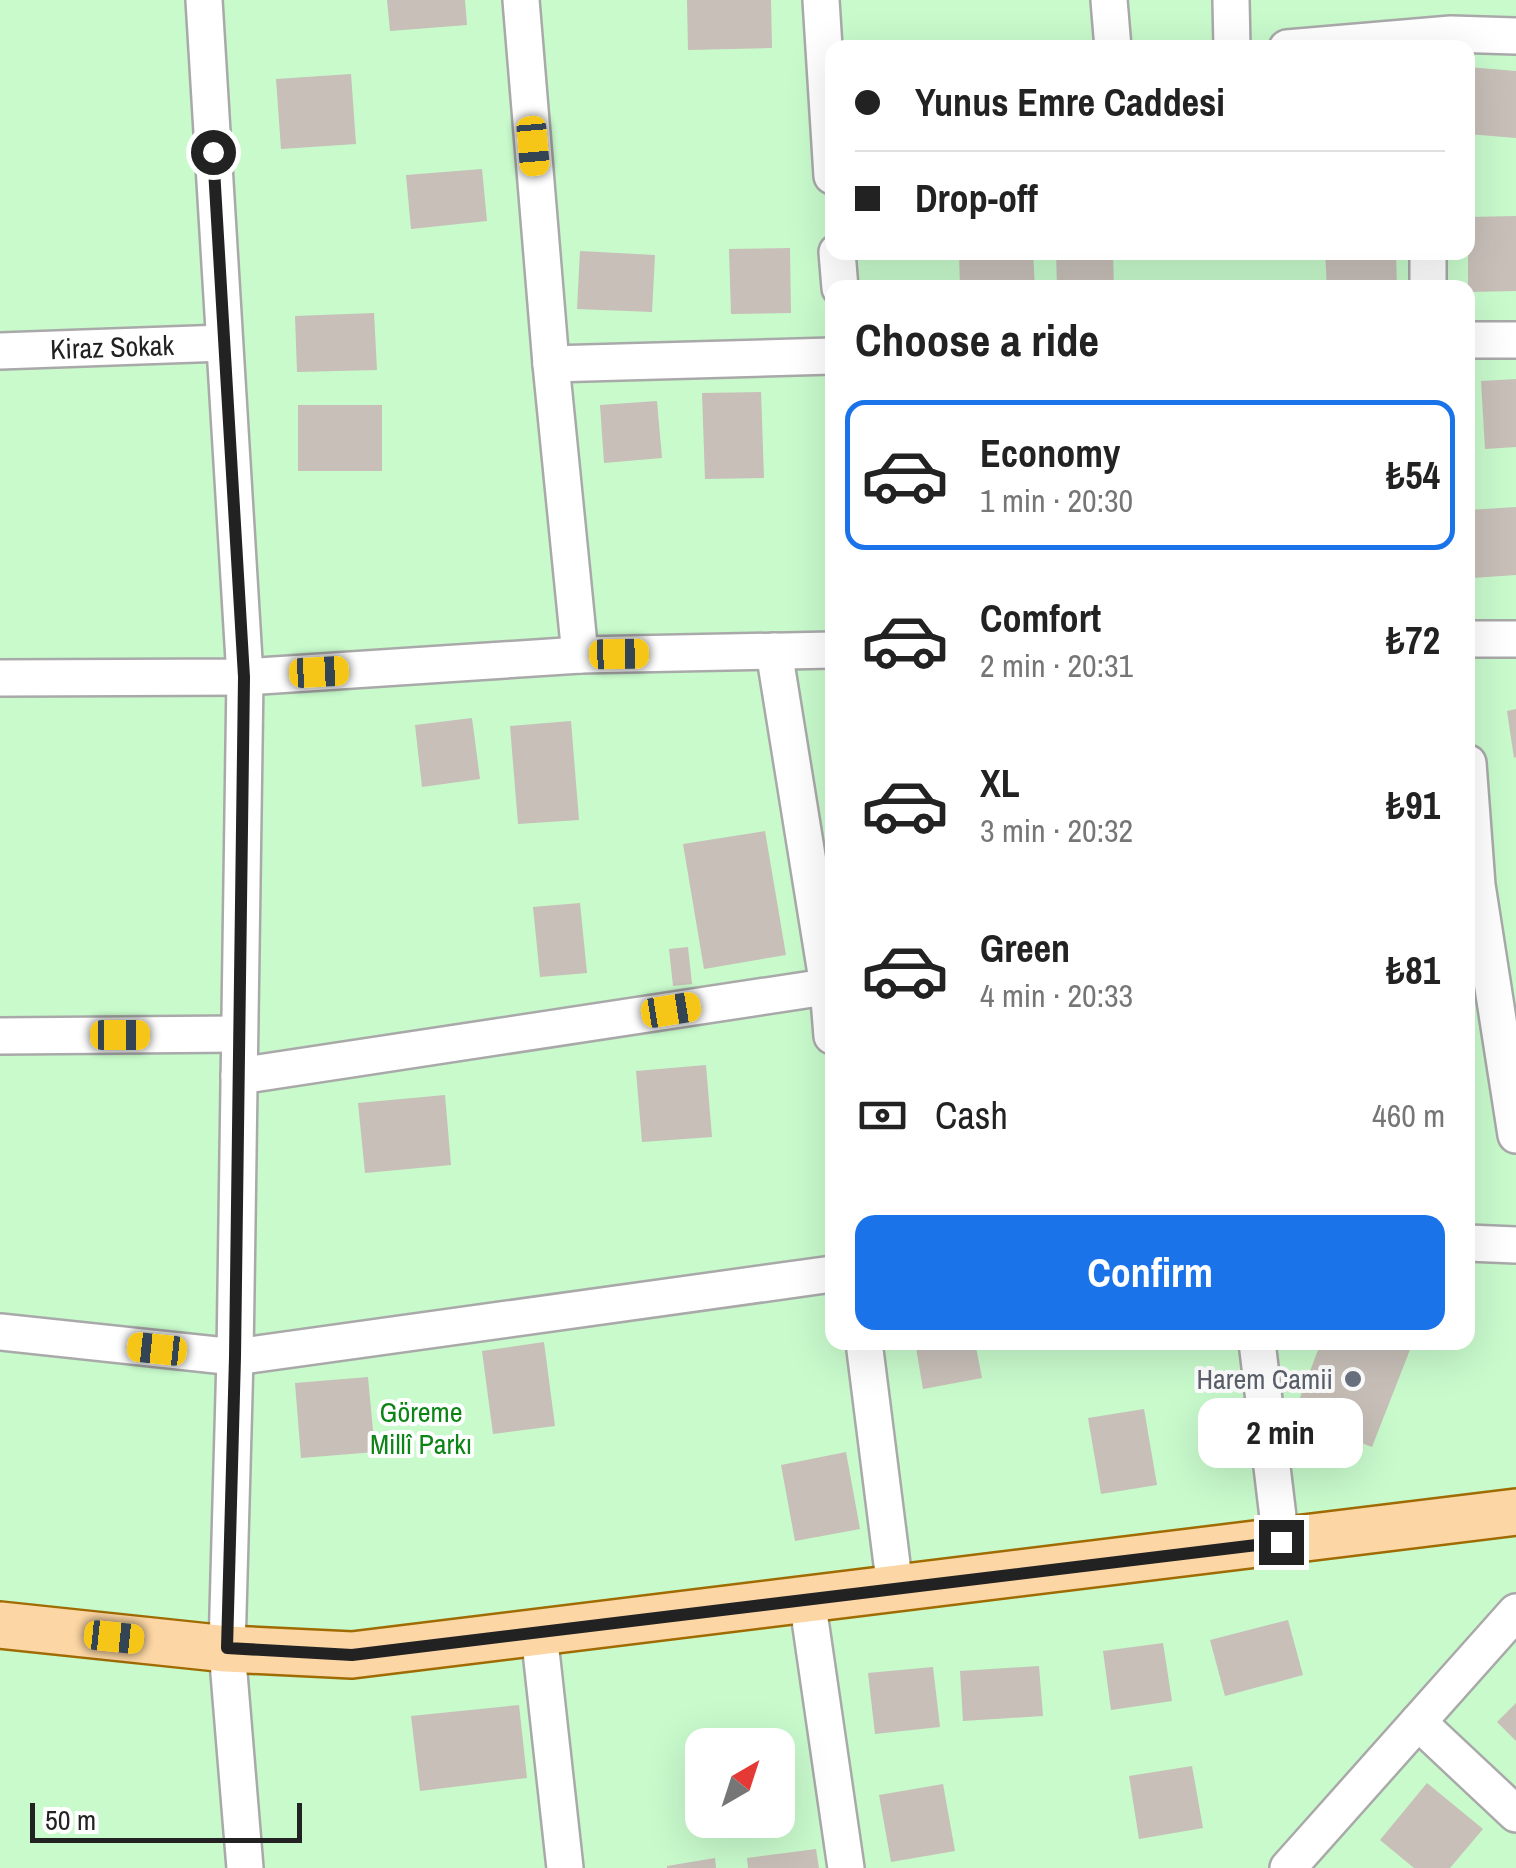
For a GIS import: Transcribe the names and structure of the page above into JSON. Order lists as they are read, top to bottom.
{
  "streets": {
    "street": ["Kiraz Sokak"]
  },
  "parks": ["Göreme Millî Parkı"],
  "places": ["Harem Camii"],
  "scale_bar": "50 m",
  "north": "top right",
  "page": {
    "banner": ["Yunus Emre Caddesi", "Drop-off"],
    "heading": "Choose a ride",
    "list": [
      {
        "name": "Economy",
        "note": "1 min · 20:30",
        "value": "₺54"
      },
      {
        "name": "Comfort",
        "note": "2 min · 20:31",
        "value": "₺72"
      },
      {
        "name": "XL",
        "note": "3 min · 20:32",
        "value": "₺91"
      },
      {
        "name": "Green",
        "note": "4 min · 20:33",
        "value": "₺81"
      }
    ],
    "pay": ["Cash", "460 m"],
    "buttons": "Confirm",
    "bubble": "2 min",
    "scale": "50 m"
  }
}
